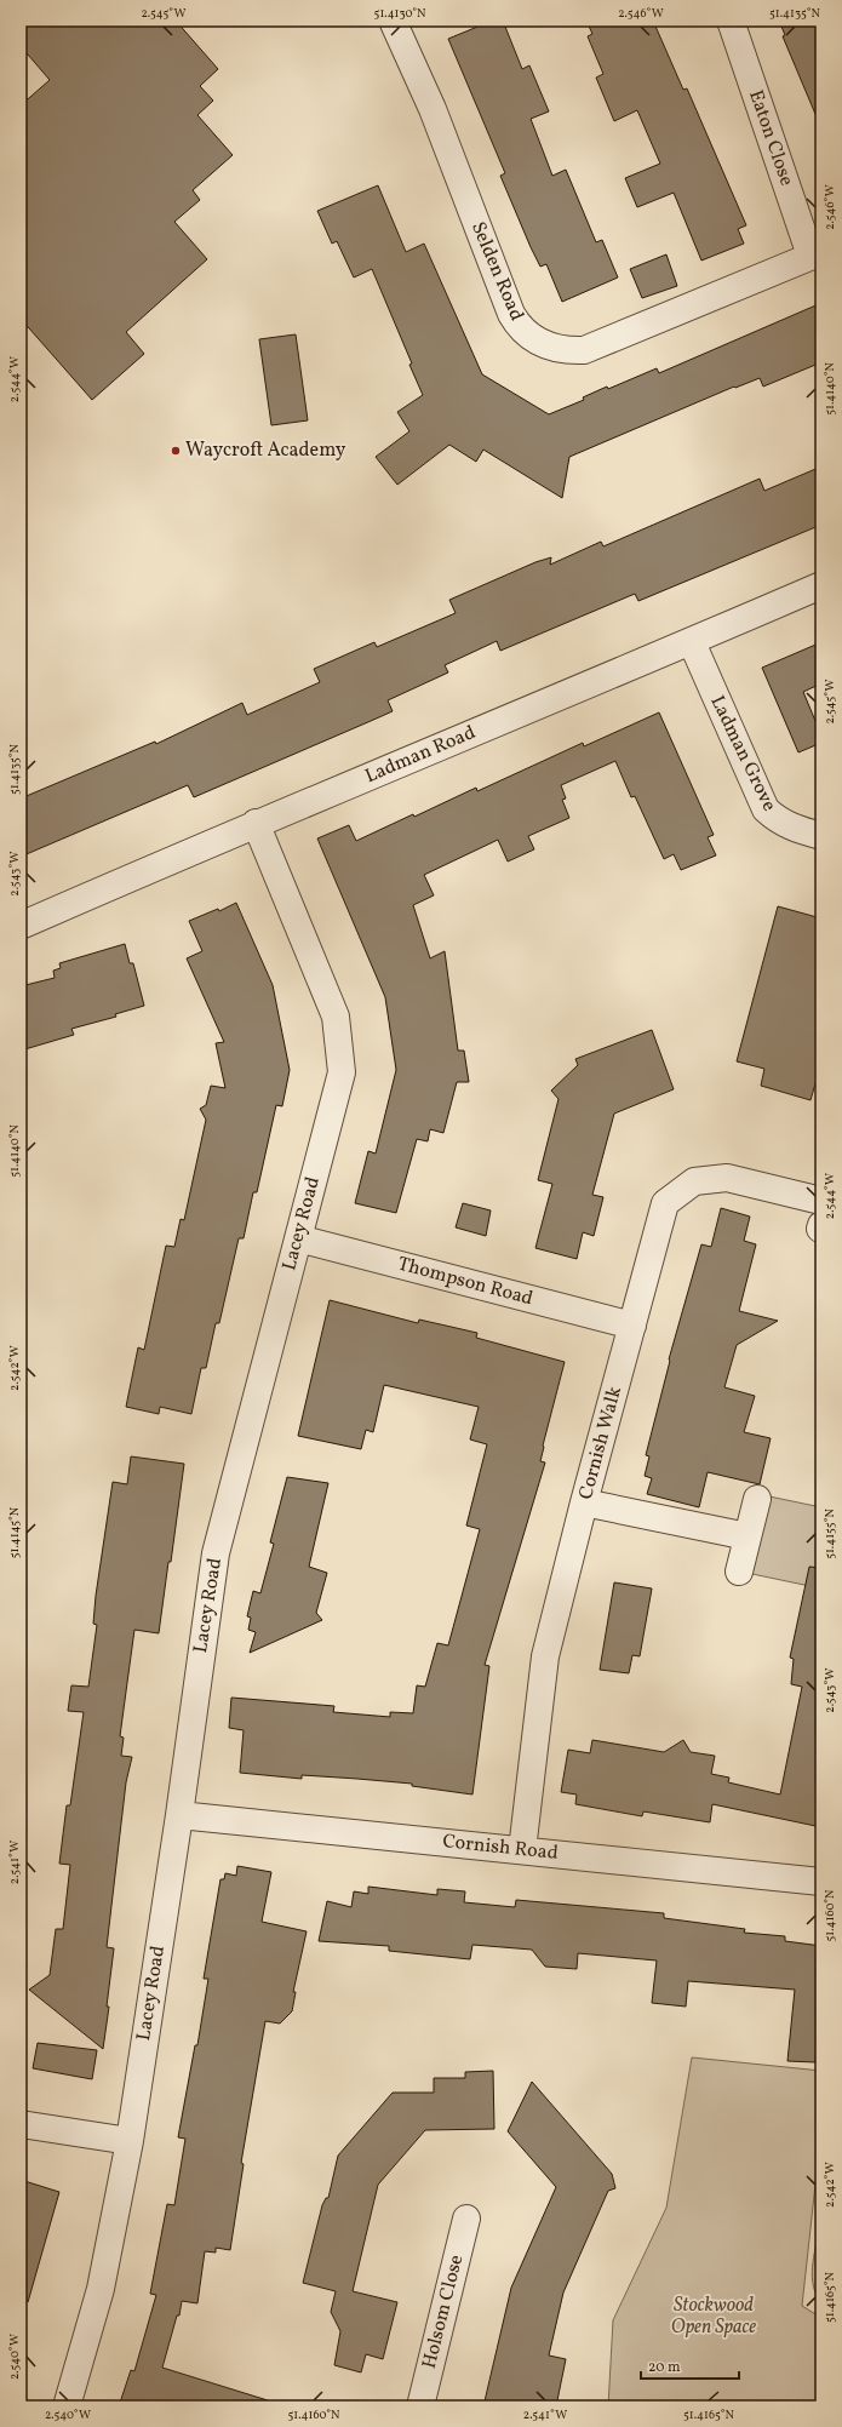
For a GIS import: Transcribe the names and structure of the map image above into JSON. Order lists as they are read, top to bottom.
{
  "streets": {
    "street": [
      "Eaton Close",
      "Selden Road",
      "Ladman Grove",
      "Ladman Road",
      "Lacey Road",
      "Thompson Road",
      "Cornish Walk",
      "Cornish Road",
      "Holsom Close"
    ]
  },
  "crossings": [
    ["Eaton Close", "Selden Road"],
    ["Ladman Grove", "Ladman Road"],
    ["Ladman Road", "Lacey Road"],
    ["Lacey Road", "Thompson Road"],
    ["Lacey Road", "Cornish Road"],
    ["Thompson Road", "Cornish Walk"],
    ["Cornish Walk", "Cornish Road"]
  ],
  "parks": ["Stockwood Open Space"],
  "places": ["Waycroft Academy"],
  "scale_bar": "20 m",
  "coordinates": [
    "2.545°W",
    "51.4130°N",
    "2.546°W",
    "51.4135°N",
    "2.544°W",
    "51.4140°N",
    "2.543°W",
    "2.542°W",
    "51.4145°N",
    "51.4155°N",
    "2.541°W",
    "51.4160°N",
    "51.4165°N",
    "2.540°W"
  ]
}
